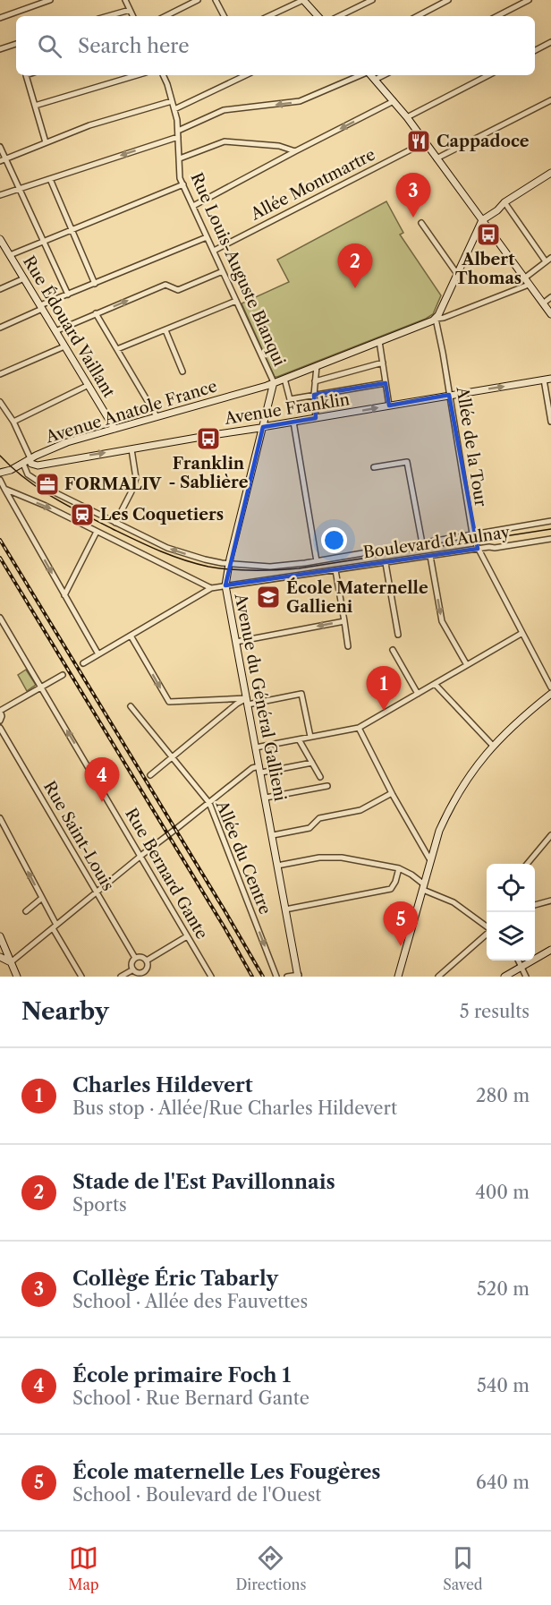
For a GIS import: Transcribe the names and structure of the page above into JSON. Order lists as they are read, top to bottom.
{
  "streets": {
    "street": [
      "Allée Montmartre",
      "Rue Louis-Auguste Blanqui",
      "Rue Édouard Vaillant",
      "Avenue Franklin",
      "Avenue Anatole France",
      "Allée de la Tour",
      "Boulevard d'Aulnay",
      "Avenue du Général Gallieni",
      "Rue Saint-Louis",
      "Allée du Centre",
      "Rue Bernard Gante"
    ]
  },
  "crossings": [
    ["Allée Montmartre", "Rue Louis-Auguste Blanqui"],
    ["Rue Louis-Auguste Blanqui", "Avenue Anatole France"],
    ["Rue Louis-Auguste Blanqui", "Avenue du Général Gallieni"],
    ["Rue Édouard Vaillant", "Avenue Anatole France"],
    ["Avenue Franklin", "Avenue Anatole France"],
    ["Avenue Franklin", "Allée de la Tour"],
    ["Avenue Franklin", "Boulevard d'Aulnay"],
    ["Avenue Franklin", "Avenue du Général Gallieni"],
    ["Avenue Anatole France", "Allée de la Tour"],
    ["Avenue Anatole France", "Boulevard d'Aulnay"],
    ["Avenue Anatole France", "Avenue du Général Gallieni"],
    ["Allée de la Tour", "Boulevard d'Aulnay"],
    ["Boulevard d'Aulnay", "Avenue du Général Gallieni"]
  ],
  "one_way": ["Allée du Centre", "Rue Bernard Gante"],
  "places": {
    "restaurant": ["Cappadoce"],
    "bus stop": ["Albert Thomas", "Franklin - Sablière"],
    "office": ["FORMALIV"],
    "station": ["Les Coquetiers"],
    "school or university": ["École Maternelle Gallieni"]
  },
  "page": {
    "search": "Search here",
    "pins": [
      "3",
      "2",
      "1",
      "4",
      "5"
    ],
    "heading": ["Nearby", "5 results"],
    "list": [
      {
        "mark": "1",
        "name": "Charles Hildevert",
        "note": "Bus stop · Allée/Rue Charles Hildevert",
        "value": "280 m"
      },
      {
        "mark": "2",
        "name": "Stade de l'Est Pavillonnais",
        "note": "Sports",
        "value": "400 m"
      },
      {
        "mark": "3",
        "name": "Collège Éric Tabarly",
        "note": "School · Allée des Fauvettes",
        "value": "520 m"
      },
      {
        "mark": "4",
        "name": "École primaire Foch 1",
        "note": "School · Rue Bernard Gante",
        "value": "540 m"
      },
      {
        "mark": "5",
        "name": "École maternelle Les Fougères",
        "note": "School · Boulevard de l'Ouest",
        "value": "640 m"
      }
    ],
    "nav": ["Map", "Directions", "Saved"]
  }
}
